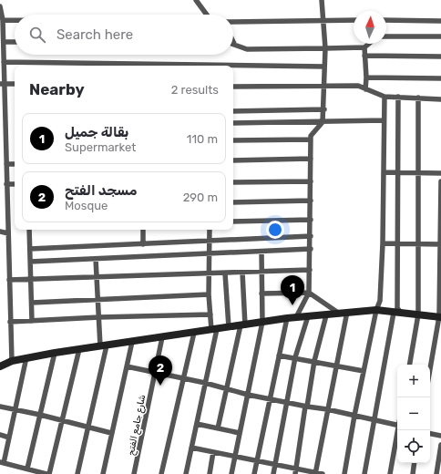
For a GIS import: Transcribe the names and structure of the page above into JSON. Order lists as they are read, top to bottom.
{
  "streets": {
    "street": ["شارع جامع الفتح"]
  },
  "north": "top",
  "page": {
    "search": "Search here",
    "heading": ["Nearby", "2 results"],
    "list": [
      {
        "mark": "1",
        "name": "بقالة جميل",
        "note": "Supermarket",
        "value": "110 m"
      },
      {
        "mark": "2",
        "name": "مسجد الفتح",
        "note": "Mosque",
        "value": "290 m"
      }
    ],
    "pins": ["1", "2"],
    "map_buttons": ["+", "−"]
  }
}
